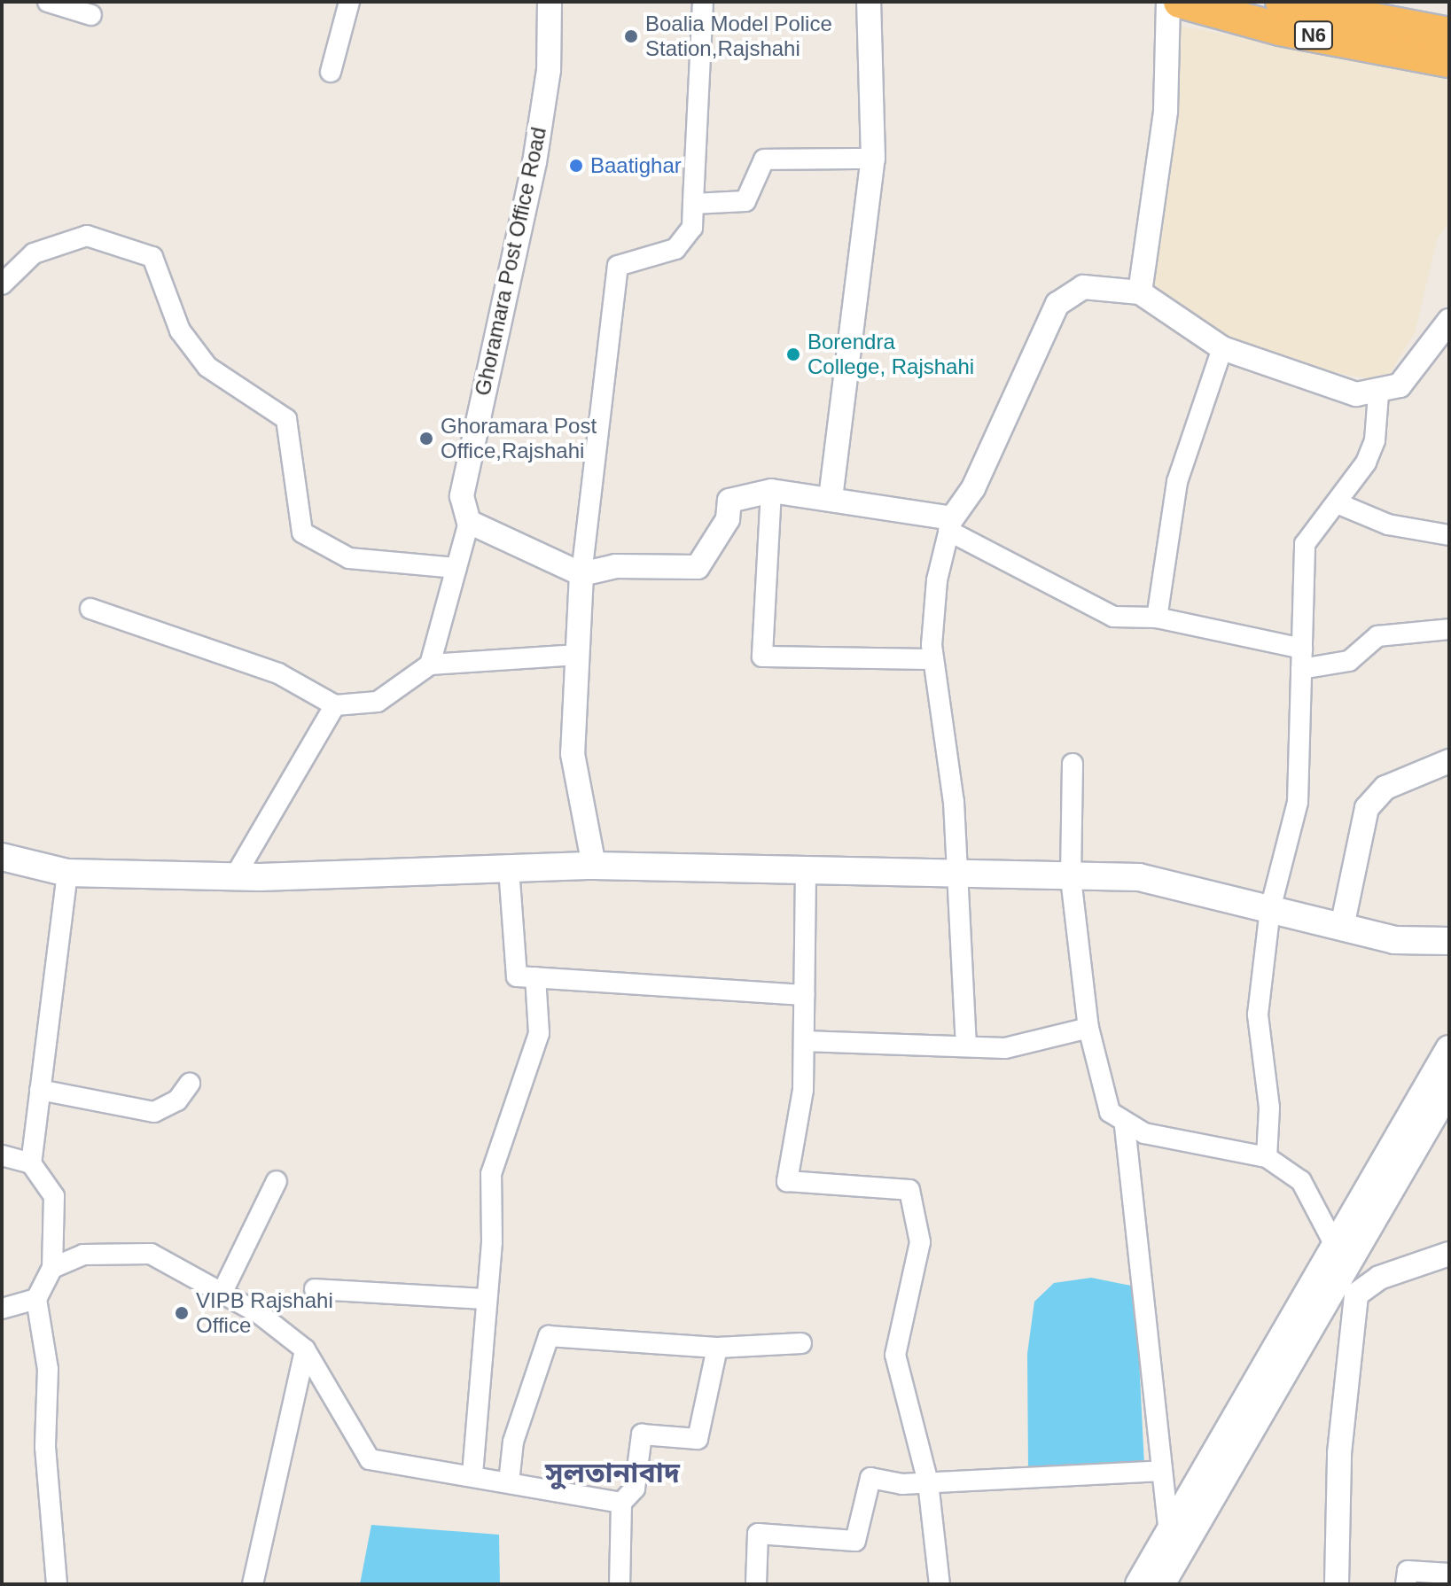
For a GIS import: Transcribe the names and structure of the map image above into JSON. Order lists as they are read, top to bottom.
{
  "streets": {
    "highway": ["N6"],
    "street": ["Ghoramara Post Office Road"]
  },
  "districts": ["সুলতানাবাদ"],
  "places": [
    "Boalia Model Police Station,Rajshahi",
    "Baatighar",
    "Borendra College, Rajshahi",
    "Ghoramara Post Office,Rajshahi",
    "VIPB Rajshahi Office"
  ]
}
